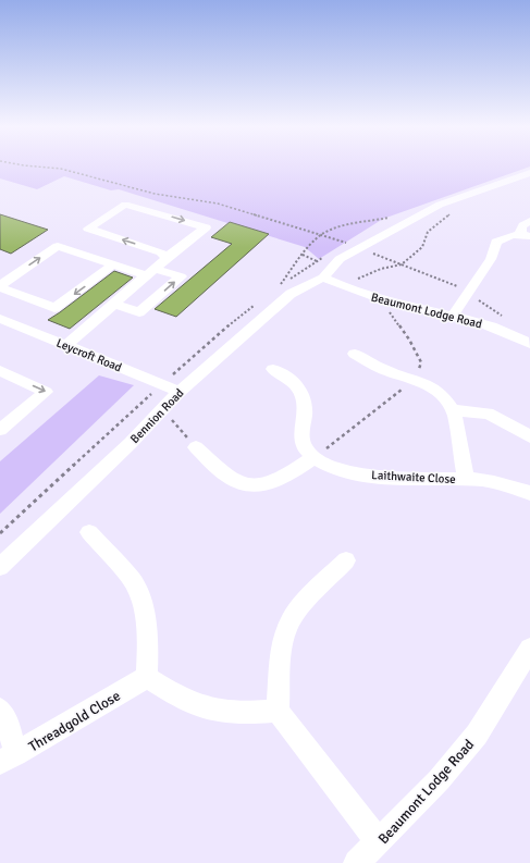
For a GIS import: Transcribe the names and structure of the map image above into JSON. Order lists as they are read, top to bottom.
{
  "streets": {
    "street": [
      "Beaumont Lodge Road",
      "Leycroft Road",
      "Bennion Road",
      "Laithwaite Close",
      "Threadgold Close"
    ]
  },
  "crossings": [
    ["Beaumont Lodge Road", "Bennion Road"],
    ["Leycroft Road", "Bennion Road"]
  ]
}
